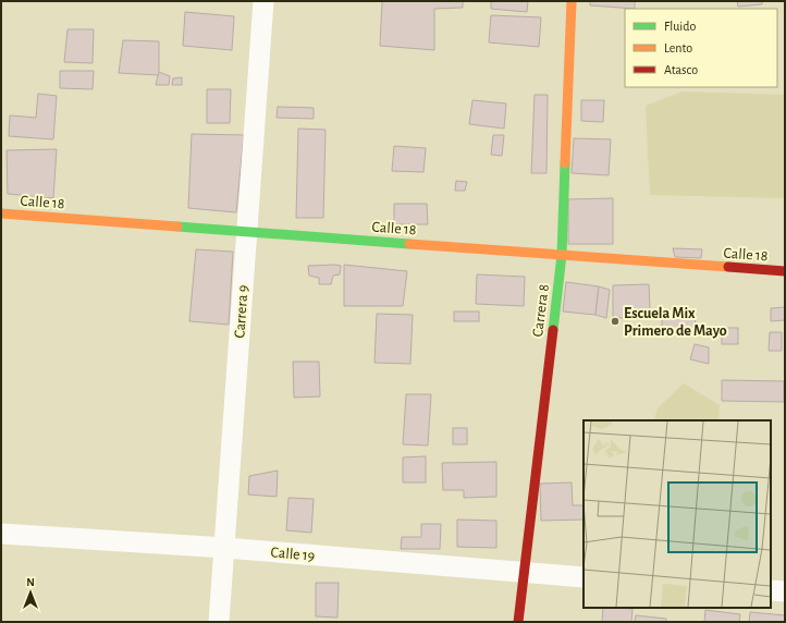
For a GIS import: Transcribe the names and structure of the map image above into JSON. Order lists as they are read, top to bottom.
{
  "streets": {
    "street": [
      "Calle 18",
      "Carrera 8",
      "Carrera 9",
      "Calle 19"
    ]
  },
  "crossings": [
    ["Calle 18", "Carrera 8"],
    ["Calle 18", "Carrera 9"],
    ["Carrera 8", "Calle 19"],
    ["Carrera 9", "Calle 19"]
  ],
  "places": ["Escuela Mix Primero de Mayo"],
  "legend": ["Fluido", "Lento", "Atasco"],
  "north": "top"
}
